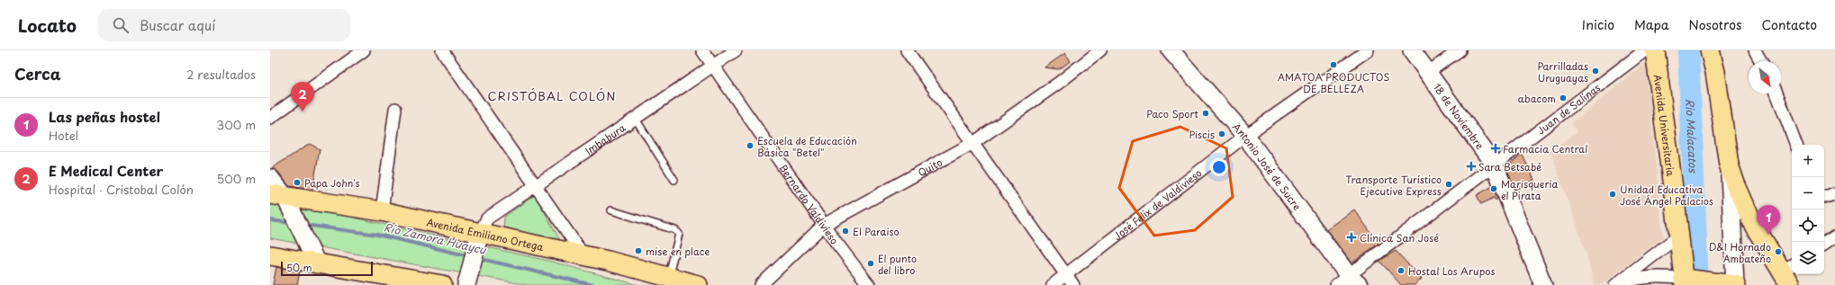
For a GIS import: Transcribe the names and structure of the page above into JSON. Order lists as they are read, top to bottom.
{
  "streets": {
    "main road": ["Avenida Universitaria", "Avenida Emiliano Ortega"],
    "street": [
      "Juan de Salinas",
      "18 de Noviembre",
      "Imbabura",
      "Antonio José de Sucre",
      "Quito",
      "Bernardo Valdivieso",
      "José Felix de Valdivieso"
    ]
  },
  "crossings": [
    ["Juan de Salinas", "18 de Noviembre"],
    ["Juan de Salinas", "Antonio José de Sucre"],
    ["Imbabura", "Bernardo Valdivieso"],
    ["Imbabura", "Avenida Emiliano Ortega"],
    ["Antonio José de Sucre", "José Felix de Valdivieso"],
    ["Quito", "Bernardo Valdivieso"]
  ],
  "districts": ["CRISTÓBAL COLÓN"],
  "water": ["Rio Malacatos", "Río Zamora Huaycu"],
  "places": {
    "other": [
      "AMATOA PRODUCTOS DE BELLEZA",
      "Parrilladas Uruguayas",
      "abacom",
      "Paco Sport",
      "Piscis",
      "Escuela de Educación Básica \"Betel\"",
      "Papa John's",
      "Transporte Turístico Ejecutive Express",
      "Marisqueria el Pirata",
      "Unidad Educativa José Ángel Palacios",
      "El Paraiso",
      "mise en place",
      "D&I Hornado Ambateño",
      "El punto del libro",
      "Hostal Los Arupos"
    ],
    "health": ["Farmacia Central", "Sara Betsabé", "Clínica San José"]
  },
  "scale_bar": "50 m",
  "north": "bottom right",
  "page": {
    "header": "Locato",
    "search": "Buscar aquí",
    "nav": [
      "Inicio",
      "Mapa",
      "Nosotros",
      "Contacto"
    ],
    "heading": ["Cerca", "2 resultados"],
    "pins": ["2", "1"],
    "list": [
      {
        "mark": "1",
        "name": "Las peñas hostel",
        "note": "Hotel",
        "value": "300 m"
      },
      {
        "mark": "2",
        "name": "E Medical Center",
        "note": "Hospital · Cristobal Colón",
        "value": "500 m"
      }
    ],
    "map_buttons": ["+", "−"],
    "scale": "50 m"
  }
}
